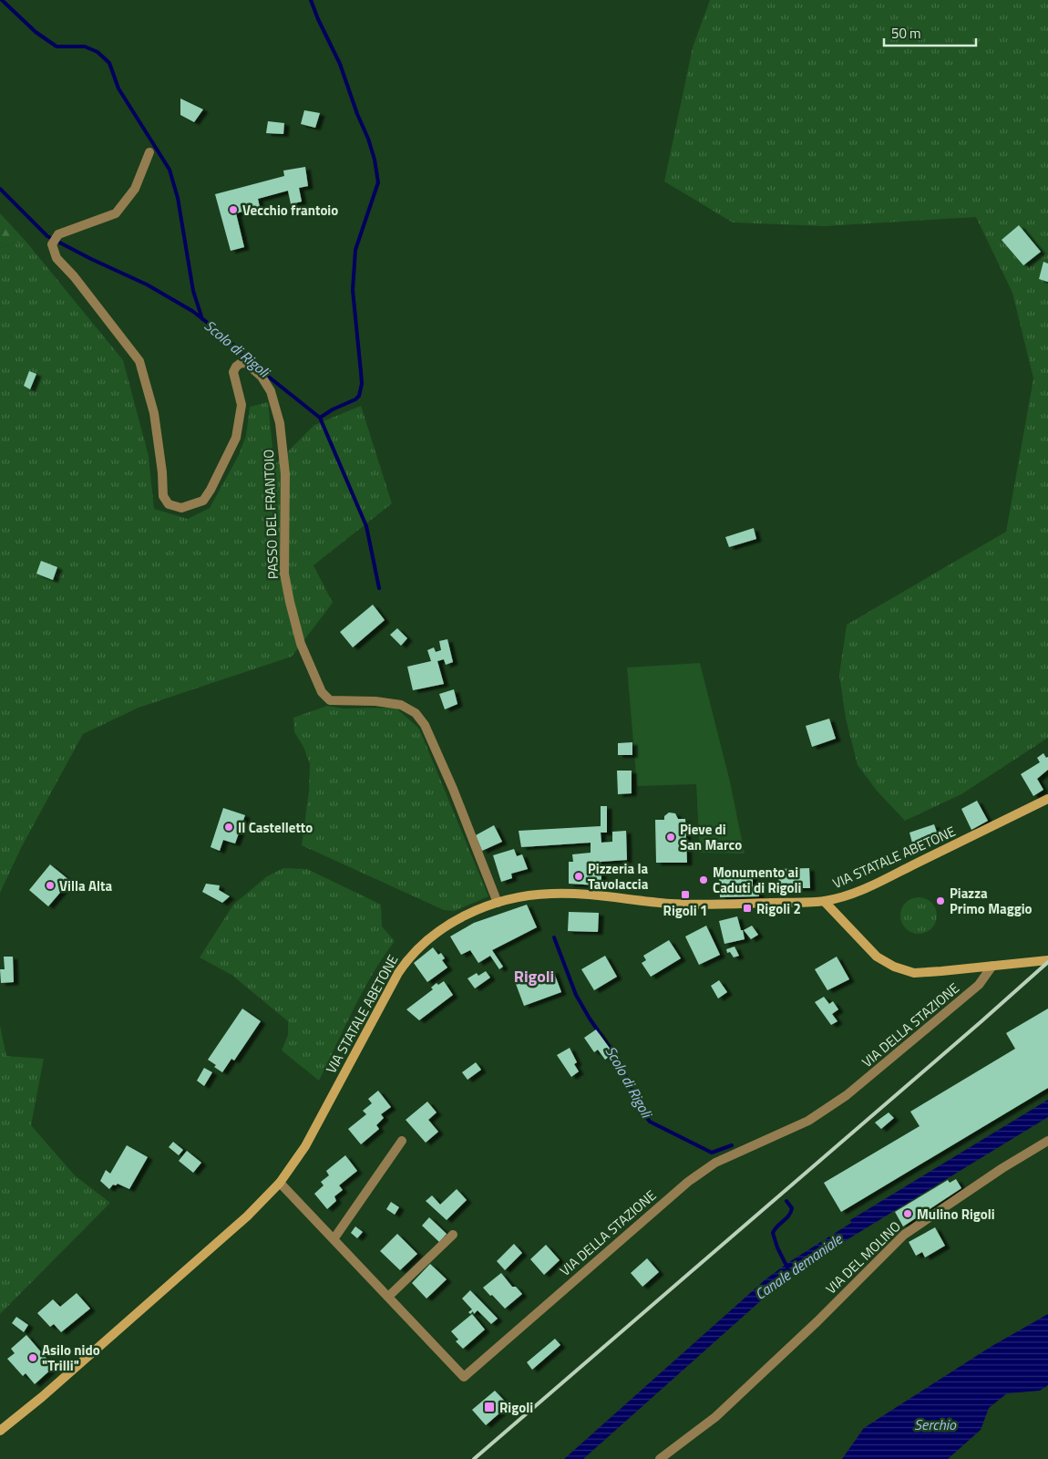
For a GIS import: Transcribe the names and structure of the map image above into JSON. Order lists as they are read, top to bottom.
{
  "streets": {
    "main road": ["VIA STATALE ABETONE"],
    "street": ["PASSO DEL FRANTOIO", "VIA DELLA STAZIONE", "VIA DEL MOLINO"]
  },
  "crossings": [
    ["PASSO DEL FRANTOIO", "VIA STATALE ABETONE"],
    ["VIA STATALE ABETONE", "VIA DELLA STAZIONE"]
  ],
  "districts": ["Rigoli"],
  "water": ["Scolo di Rigoli", "Canale demaniale", "Serchio"],
  "places": {
    "other": [
      "Vecchio frantoio",
      "Il Castelletto",
      "Pieve di San Marco",
      "Pizzeria la Tavolaccia",
      "Monumento ai Caduti di Rigoli",
      "Villa Alta",
      "Piazza Primo Maggio",
      "Mulino Rigoli",
      "Asilo nido \"Trilli\""
    ],
    "transit": ["Rigoli 1", "Rigoli 2", "Rigoli"]
  },
  "scale_bar": "50 m"
}
